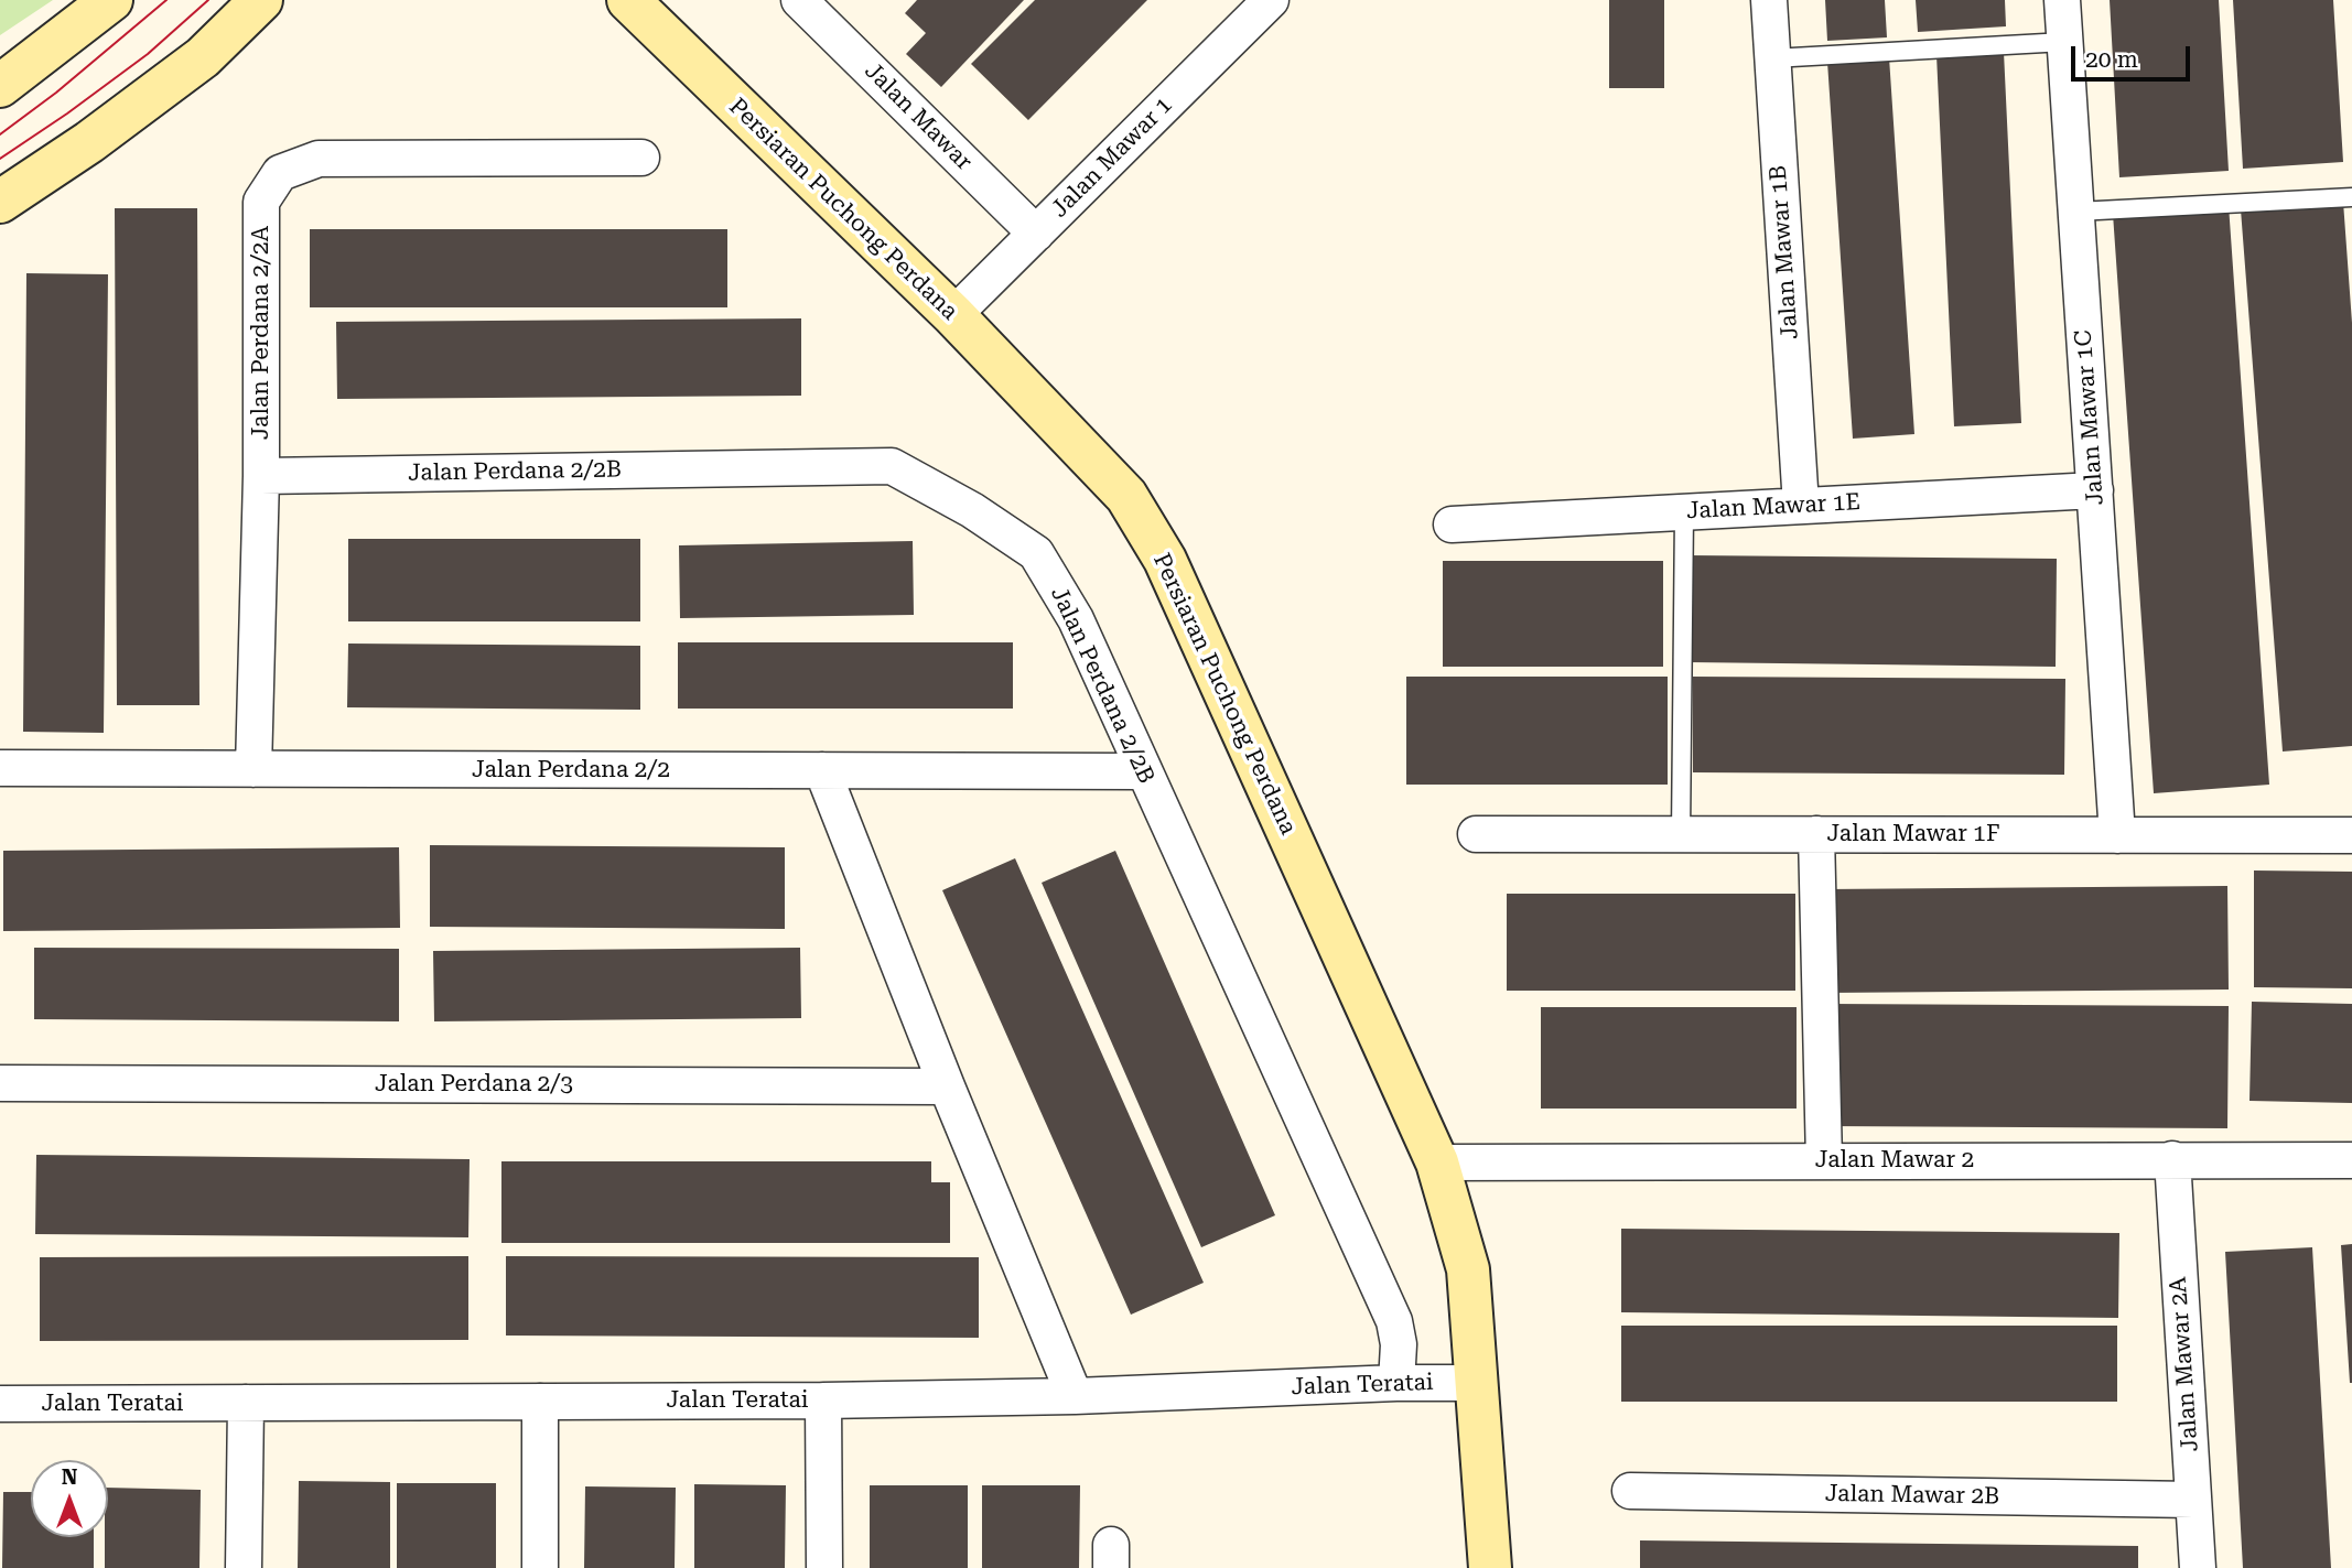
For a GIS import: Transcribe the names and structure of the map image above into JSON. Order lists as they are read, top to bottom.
{
  "streets": {
    "street": [
      "Jalan Mawar",
      "Jalan Mawar 1",
      "Persiaran Puchong Perdana",
      "Jalan Mawar 1B",
      "Jalan Perdana 2/2A",
      "Jalan Mawar 1C",
      "Jalan Perdana 2/2B",
      "Jalan Mawar 1E",
      "Jalan Perdana 2/2",
      "Jalan Mawar 1F",
      "Jalan Perdana 2/3",
      "Jalan Mawar 2",
      "Jalan Mawar 2A",
      "Jalan Teratai",
      "Jalan Mawar 2B"
    ]
  },
  "crossings": [
    ["Jalan Mawar", "Jalan Mawar 1"],
    ["Jalan Mawar 1", "Persiaran Puchong Perdana"],
    ["Persiaran Puchong Perdana", "Jalan Mawar 2"],
    ["Persiaran Puchong Perdana", "Jalan Teratai"],
    ["Jalan Mawar 1B", "Jalan Mawar 1E"],
    ["Jalan Perdana 2/2A", "Jalan Perdana 2/2B"],
    ["Jalan Perdana 2/2A", "Jalan Perdana 2/2"],
    ["Jalan Mawar 1C", "Jalan Mawar 1E"],
    ["Jalan Mawar 1C", "Jalan Mawar 1F"],
    ["Jalan Perdana 2/2B", "Jalan Perdana 2/2"],
    ["Jalan Perdana 2/2B", "Jalan Teratai"],
    ["Jalan Mawar 2", "Jalan Mawar 2A"],
    ["Jalan Mawar 2A", "Jalan Mawar 2B"]
  ],
  "scale_bar": "20 m",
  "north": "top"
}
